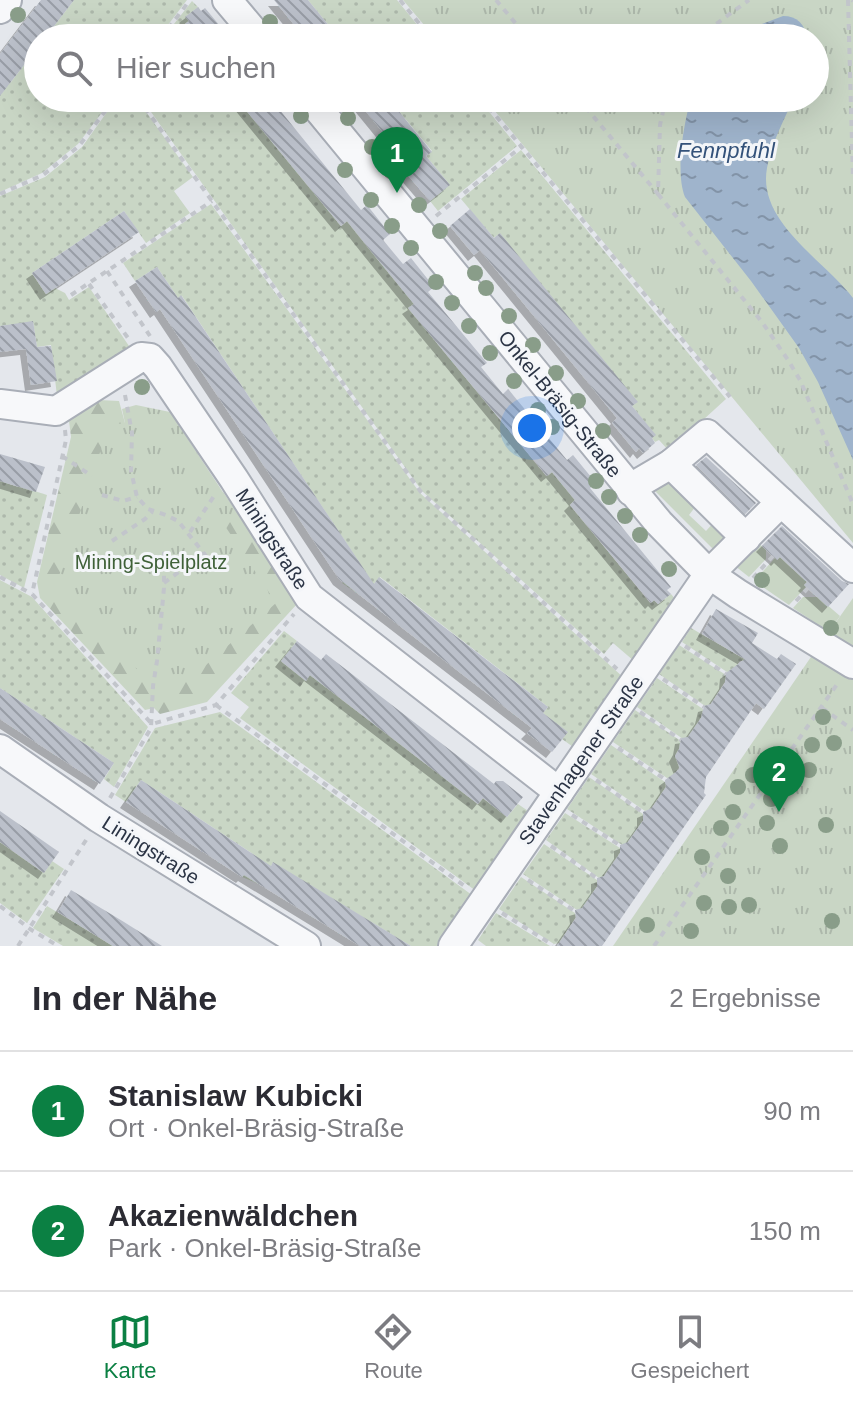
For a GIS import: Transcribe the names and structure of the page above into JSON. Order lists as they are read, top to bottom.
{
  "streets": {
    "street": [
      "Onkel-Bräsig-Straße",
      "Miningstraße",
      "Stavenhagener Straße",
      "Liningstraße"
    ]
  },
  "crossings": [
    ["Onkel-Bräsig-Straße", "Stavenhagener Straße"],
    ["Miningstraße", "Stavenhagener Straße"]
  ],
  "water": ["Fennpfuhl"],
  "parks": ["Mining-Spielplatz"],
  "page": {
    "search": "Hier suchen",
    "pins": ["1", "2"],
    "heading": ["In der Nähe", "2 Ergebnisse"],
    "list": [
      {
        "mark": "1",
        "name": "Stanislaw Kubicki",
        "note": "Ort · Onkel-Bräsig-Straße",
        "value": "90 m"
      },
      {
        "mark": "2",
        "name": "Akazienwäldchen",
        "note": "Park · Onkel-Bräsig-Straße",
        "value": "150 m"
      }
    ],
    "nav": ["Karte", "Route", "Gespeichert"]
  }
}
